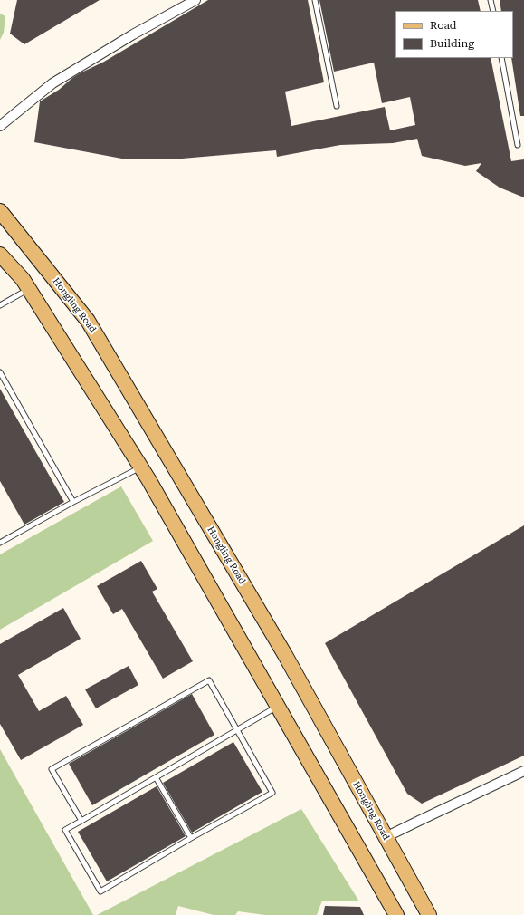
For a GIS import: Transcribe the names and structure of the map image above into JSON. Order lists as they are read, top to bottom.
{
  "streets": {
    "main road": ["Hongling Road"]
  },
  "legend": ["Road", "Building"]
}
